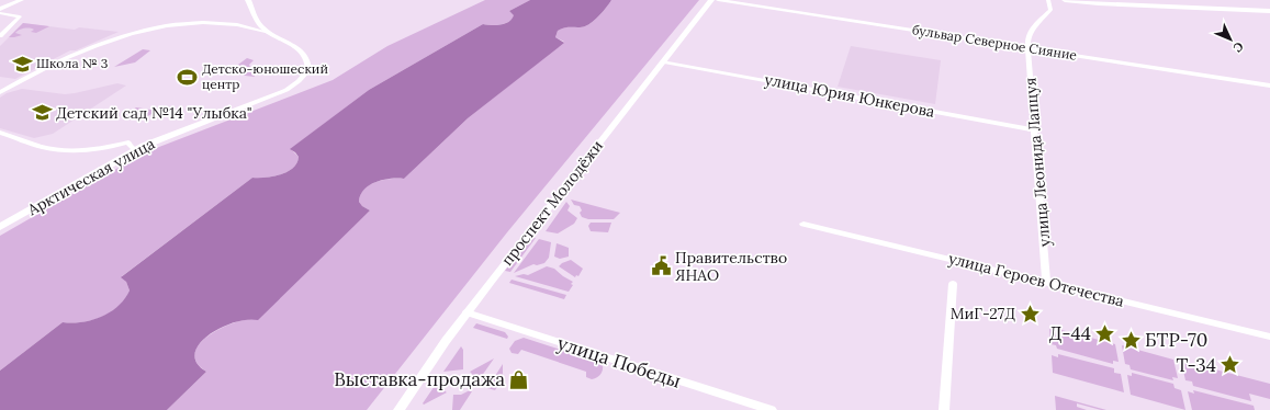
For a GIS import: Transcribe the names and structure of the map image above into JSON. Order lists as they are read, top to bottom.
{
  "streets": {
    "street": [
      "бульвар Северное Сияние",
      "улица Юрия Юнкерова",
      "улица Леонида Лапцуя",
      "Арктическая улица",
      "проспект Молодёжи",
      "улица Героев Отечества",
      "улица Победы"
    ]
  },
  "crossings": [
    ["бульвар Северное Сияние", "улица Леонида Лапцуя"],
    ["улица Юрия Юнкерова", "улица Леонида Лапцуя"],
    ["улица Юрия Юнкерова", "проспект Молодёжи"],
    ["улица Леонида Лапцуя", "улица Героев Отечества"],
    ["проспект Молодёжи", "улица Победы"]
  ],
  "places": {
    "school or university": ["Школа № 3", "Детский сад №14 \"Улыбка\""],
    "sports": ["Детско-юношеский центр"],
    "public building": ["Правительство ЯНАО"],
    "place": [
      "МиГ-27Д",
      "Д-44",
      "БТР-70",
      "Т-34"
    ],
    "shop": ["Выставка-продажа"]
  },
  "north": "bottom right"
}
